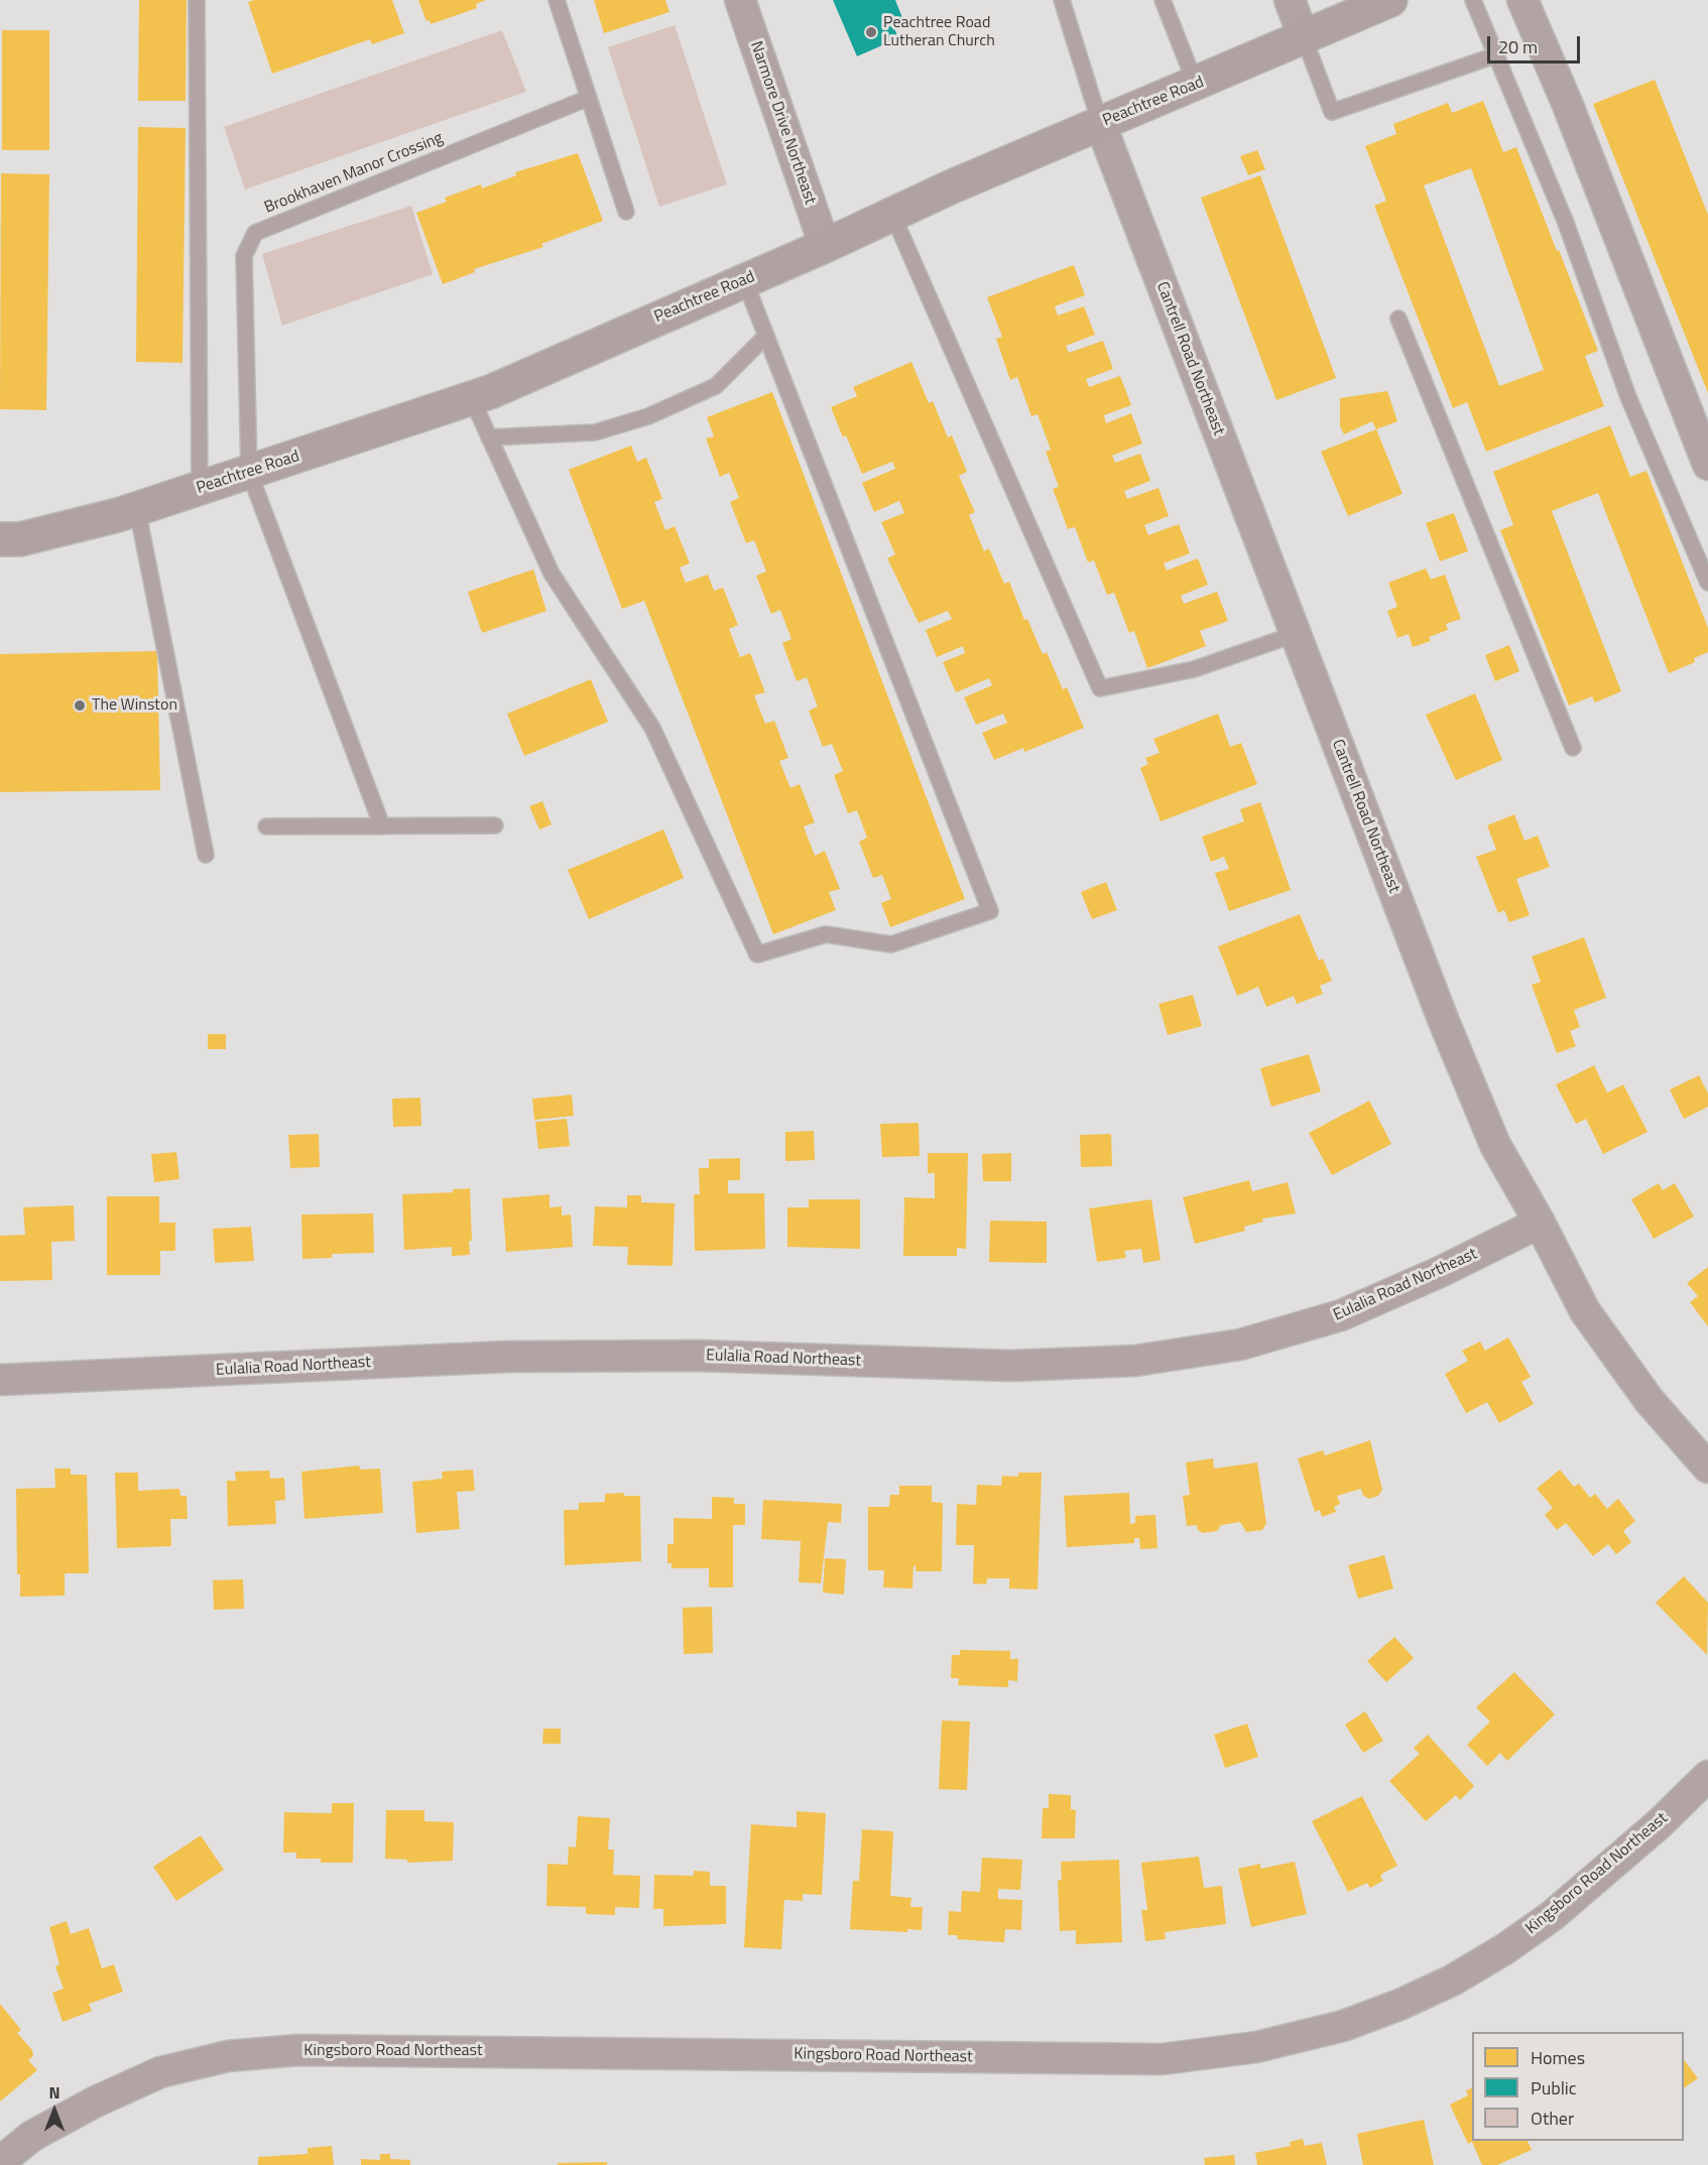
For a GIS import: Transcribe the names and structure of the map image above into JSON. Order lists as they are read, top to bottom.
{
  "streets": {
    "highway": ["Peachtree Road"],
    "street": [
      "Narmore Drive Northeast",
      "Cantrell Road Northeast",
      "Eulalia Road Northeast",
      "Kingsboro Road Northeast"
    ],
    "lane": ["Brookhaven Manor Crossing"]
  },
  "crossings": [
    ["Peachtree Road", "Narmore Drive Northeast"],
    ["Peachtree Road", "Brookhaven Manor Crossing"],
    ["Peachtree Road", "Cantrell Road Northeast"],
    ["Cantrell Road Northeast", "Eulalia Road Northeast"]
  ],
  "places": ["Peachtree Road Lutheran Church", "The Winston"],
  "legend": ["Homes", "Public", "Other"],
  "scale_bar": "20 m",
  "north": "top"
}
